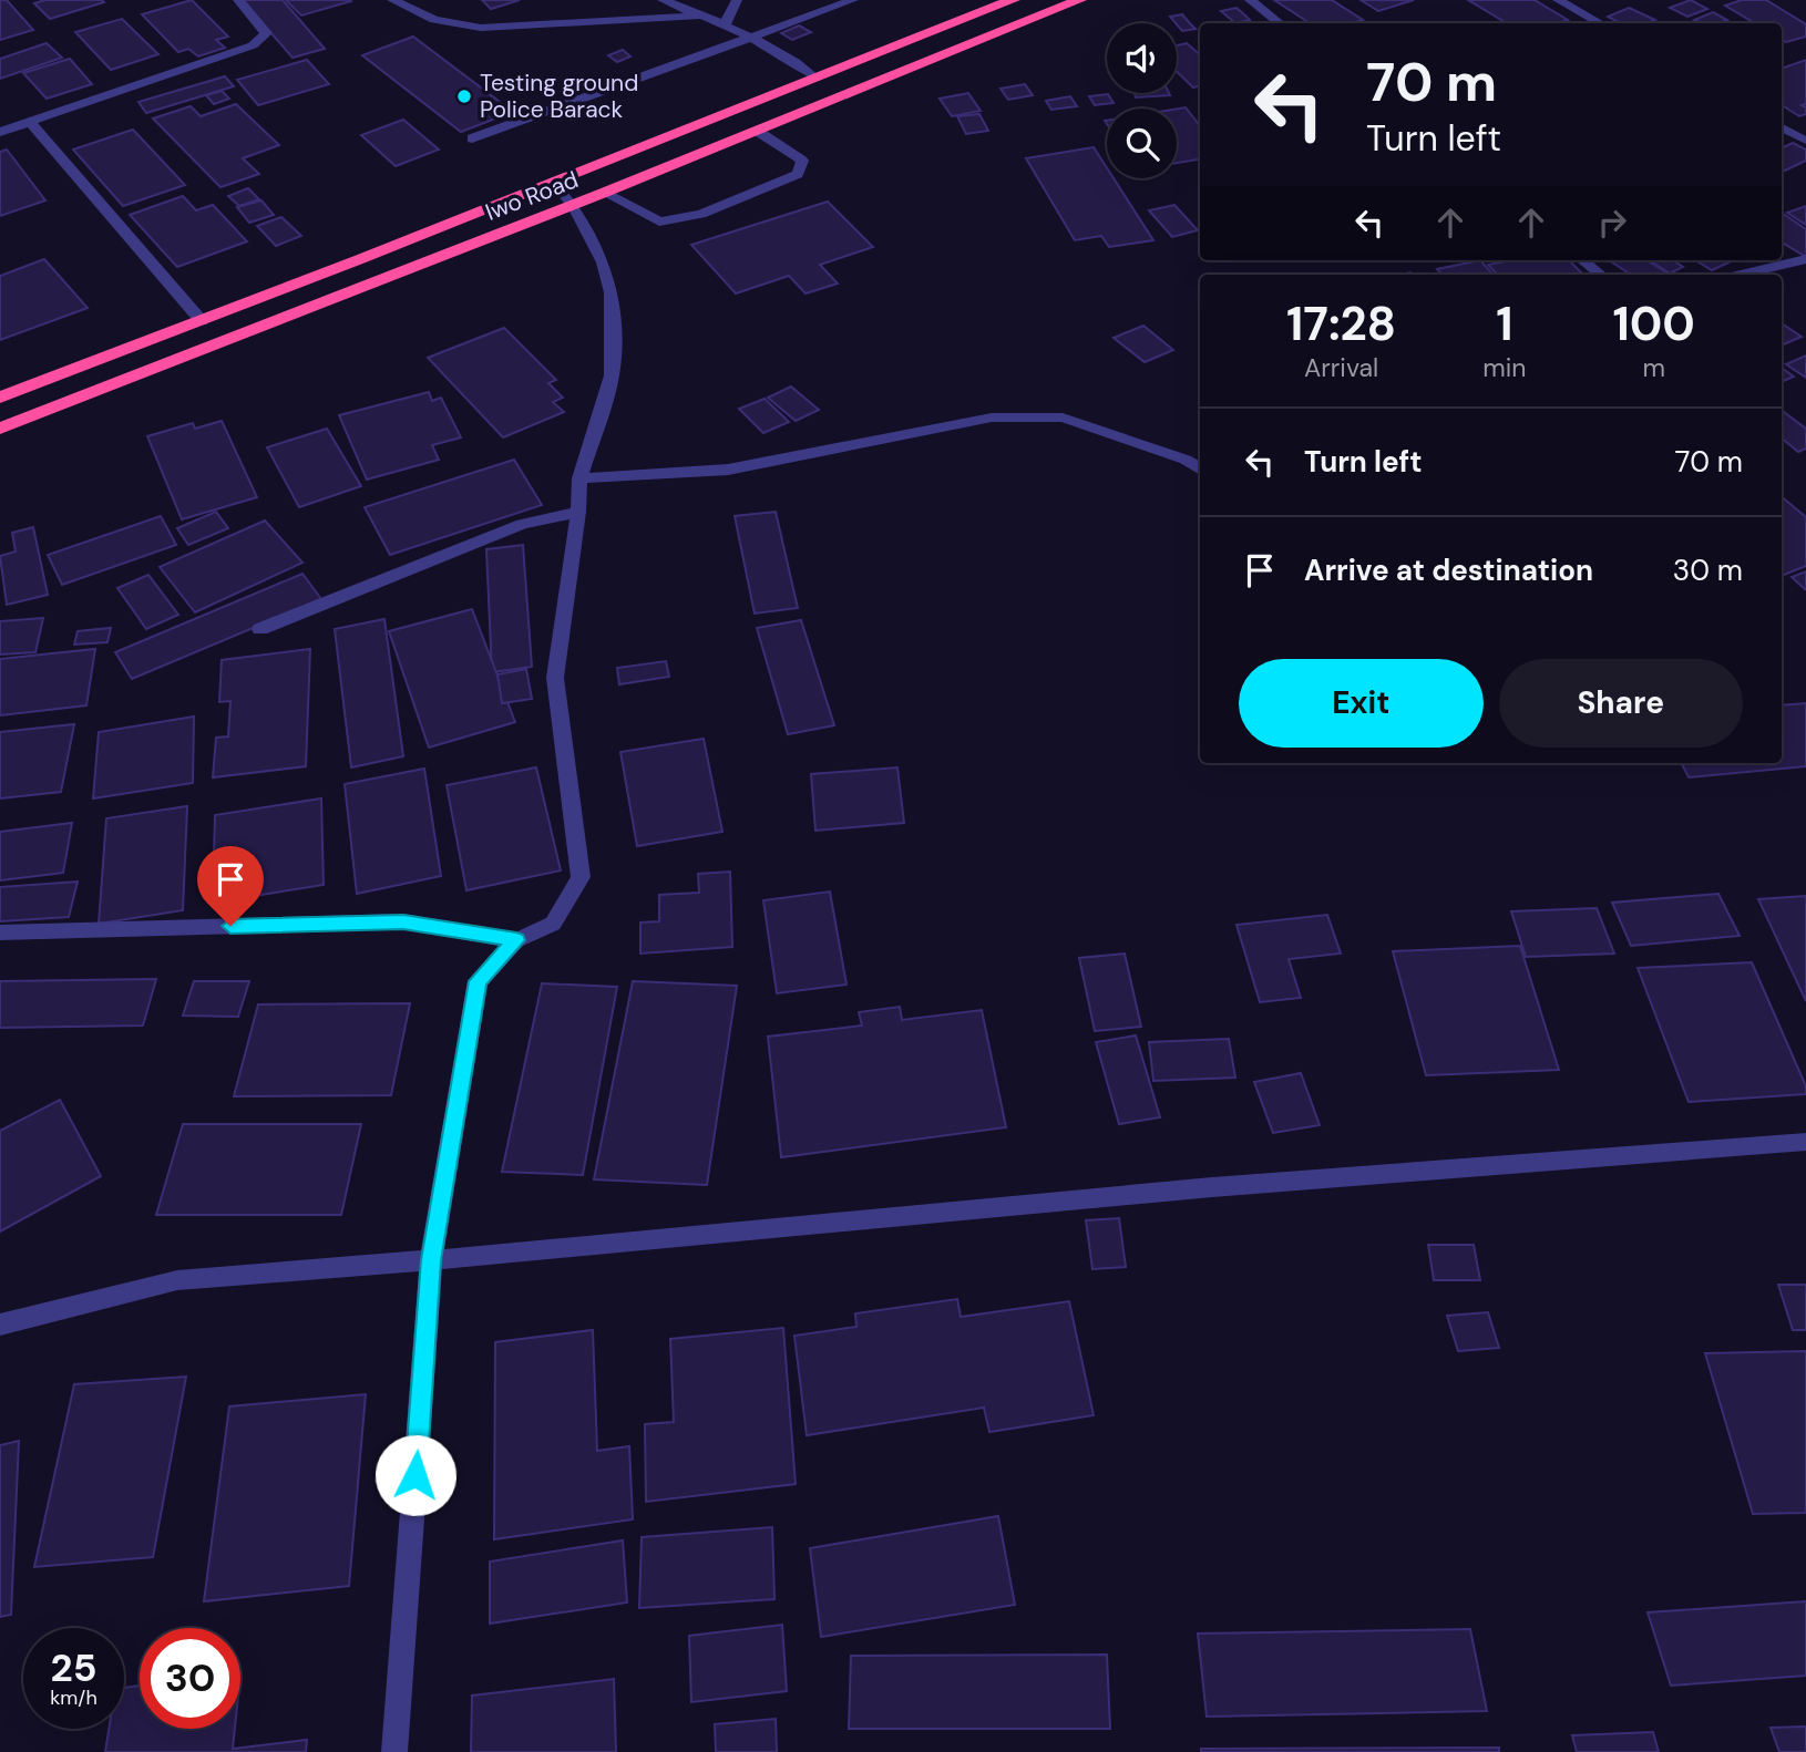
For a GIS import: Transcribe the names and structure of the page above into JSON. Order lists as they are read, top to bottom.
{
  "streets": {
    "highway": ["Iwo Road"]
  },
  "places": ["Testing ground Police Barack"],
  "page": {
    "turn": ["70 m", "Turn left"],
    "eta": [
      "17:28",
      "Arrival",
      "1",
      "min",
      "100",
      "m"
    ],
    "list": [
      {
        "name": "Turn left",
        "value": "70 m"
      },
      {
        "name": "Arrive at destination",
        "value": "30 m"
      }
    ],
    "buttons": ["Exit", "Share"],
    "speed": "25 km/h",
    "limit": "30"
  }
}
